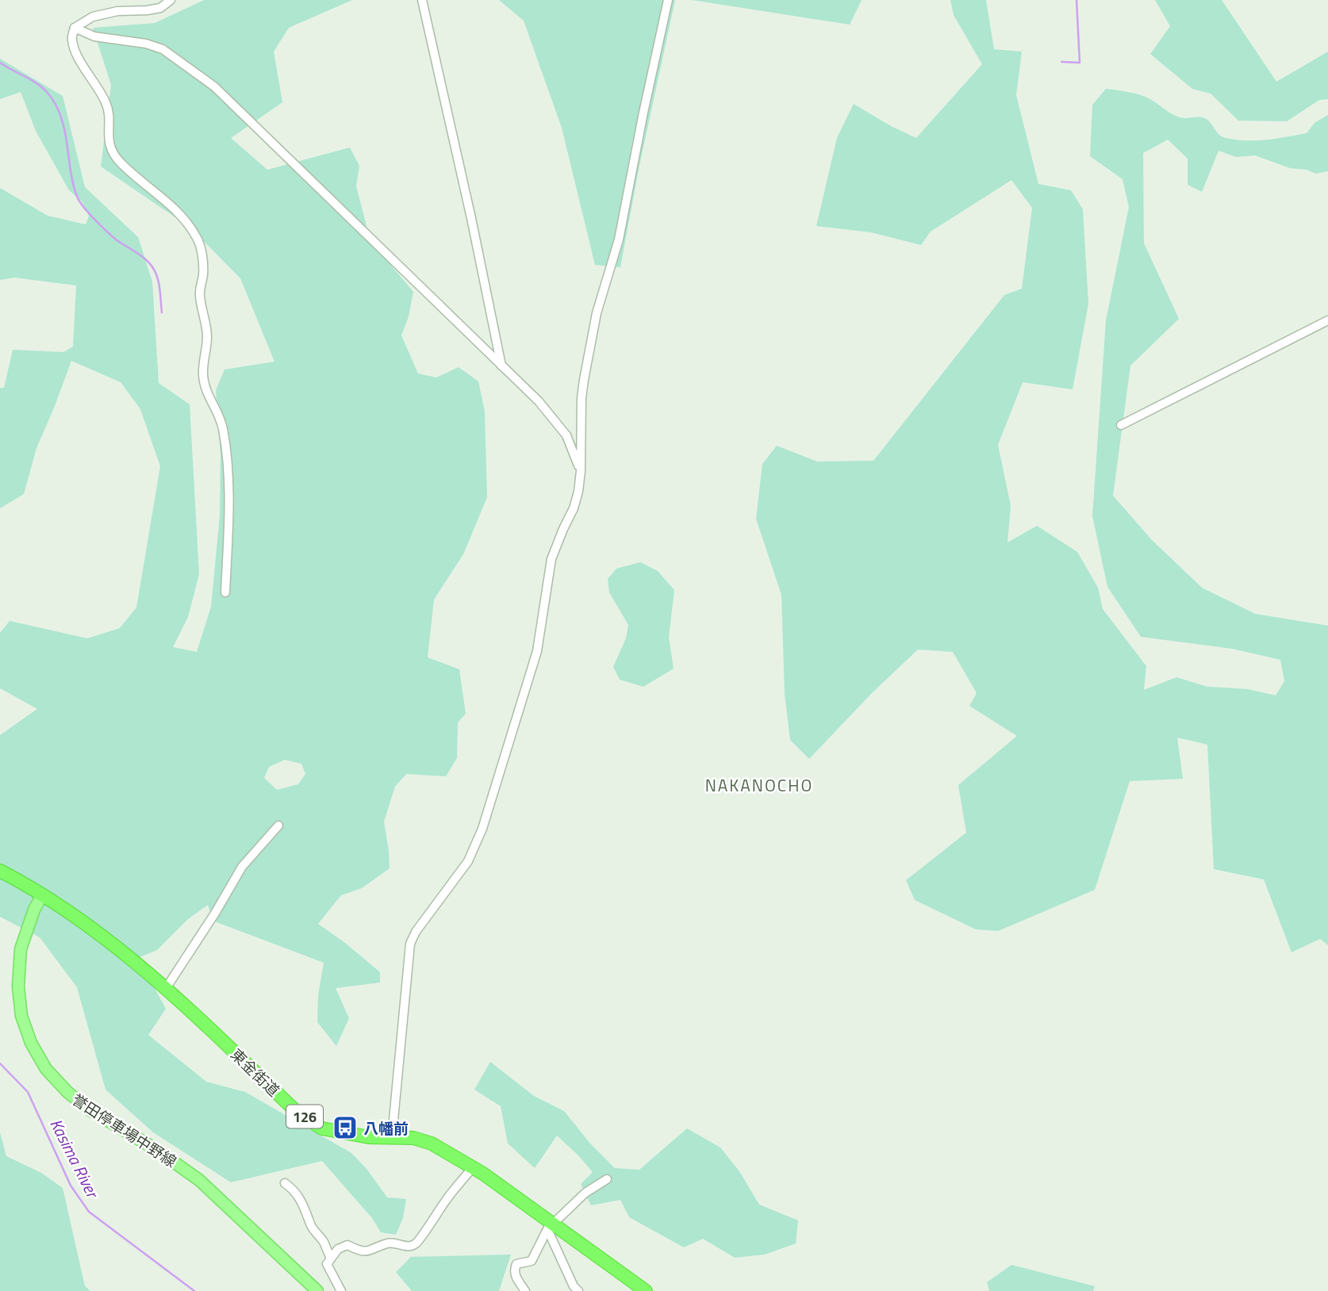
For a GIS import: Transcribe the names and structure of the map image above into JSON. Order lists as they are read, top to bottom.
{
  "streets": {
    "highway": ["東金街道", "126"],
    "main road": ["誉田停車場中野線"]
  },
  "crossings": [
    ["東金街道", "誉田停車場中野線"]
  ],
  "districts": ["NAKANOCHO"],
  "water": ["Kasima River"],
  "places": {
    "bus stop": ["八幡前"]
  }
}
